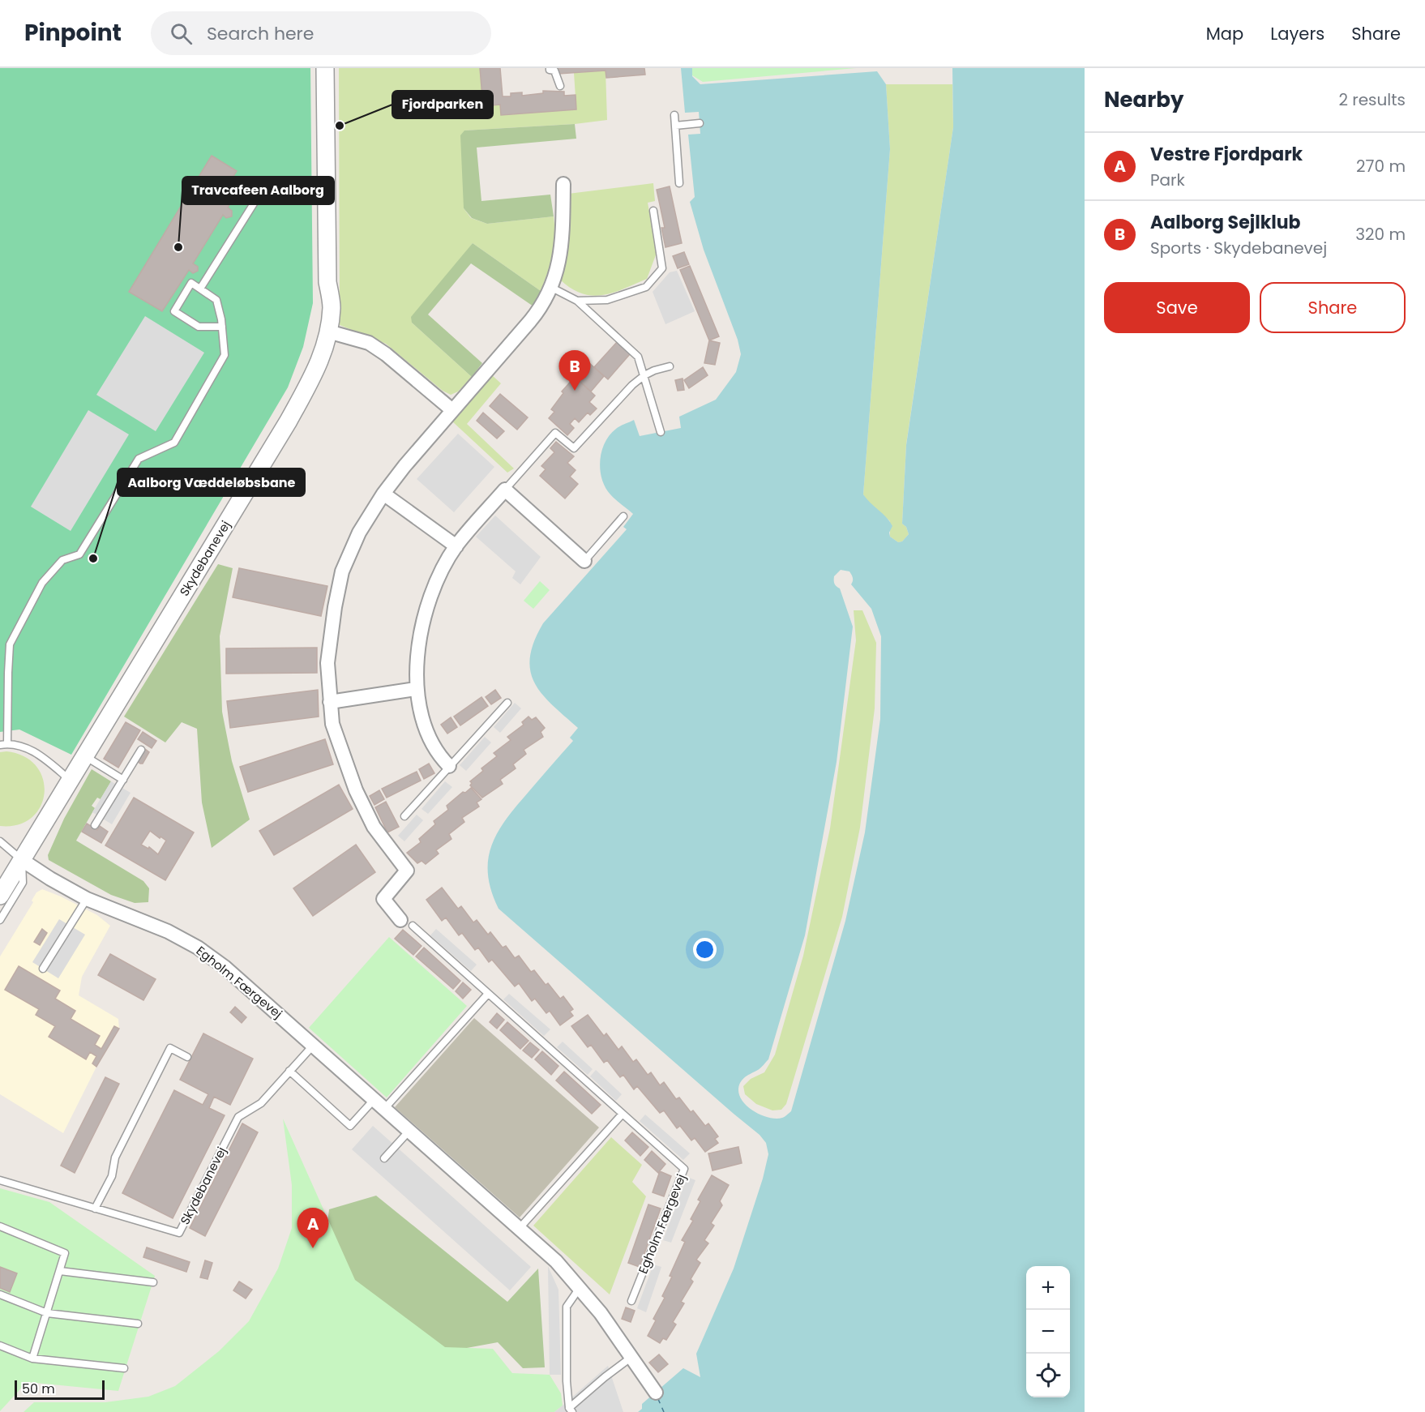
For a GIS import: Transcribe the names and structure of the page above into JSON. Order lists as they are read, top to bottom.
{
  "streets": {
    "street": ["Skydebanevej", "Egholm Færgevej"]
  },
  "crossings": [
    ["Skydebanevej", "Egholm Færgevej"]
  ],
  "places": ["Fjordparken", "Travcafeen Aalborg", "Aalborg Væddeløbsbane"],
  "scale_bar": "50 m",
  "page": {
    "header": "Pinpoint",
    "search": "Search here",
    "nav": ["Map", "Layers", "Share"],
    "heading": ["Nearby", "2 results"],
    "list": [
      {
        "mark": "A",
        "name": "Vestre Fjordpark",
        "note": "Park",
        "value": "270 m"
      },
      {
        "mark": "B",
        "name": "Aalborg Sejlklub",
        "note": "Sports · Skydebanevej",
        "value": "320 m"
      }
    ],
    "buttons": ["Save", "Share"],
    "pins": ["B", "A"],
    "map_buttons": ["+", "−"],
    "scale": "50 m"
  }
}
